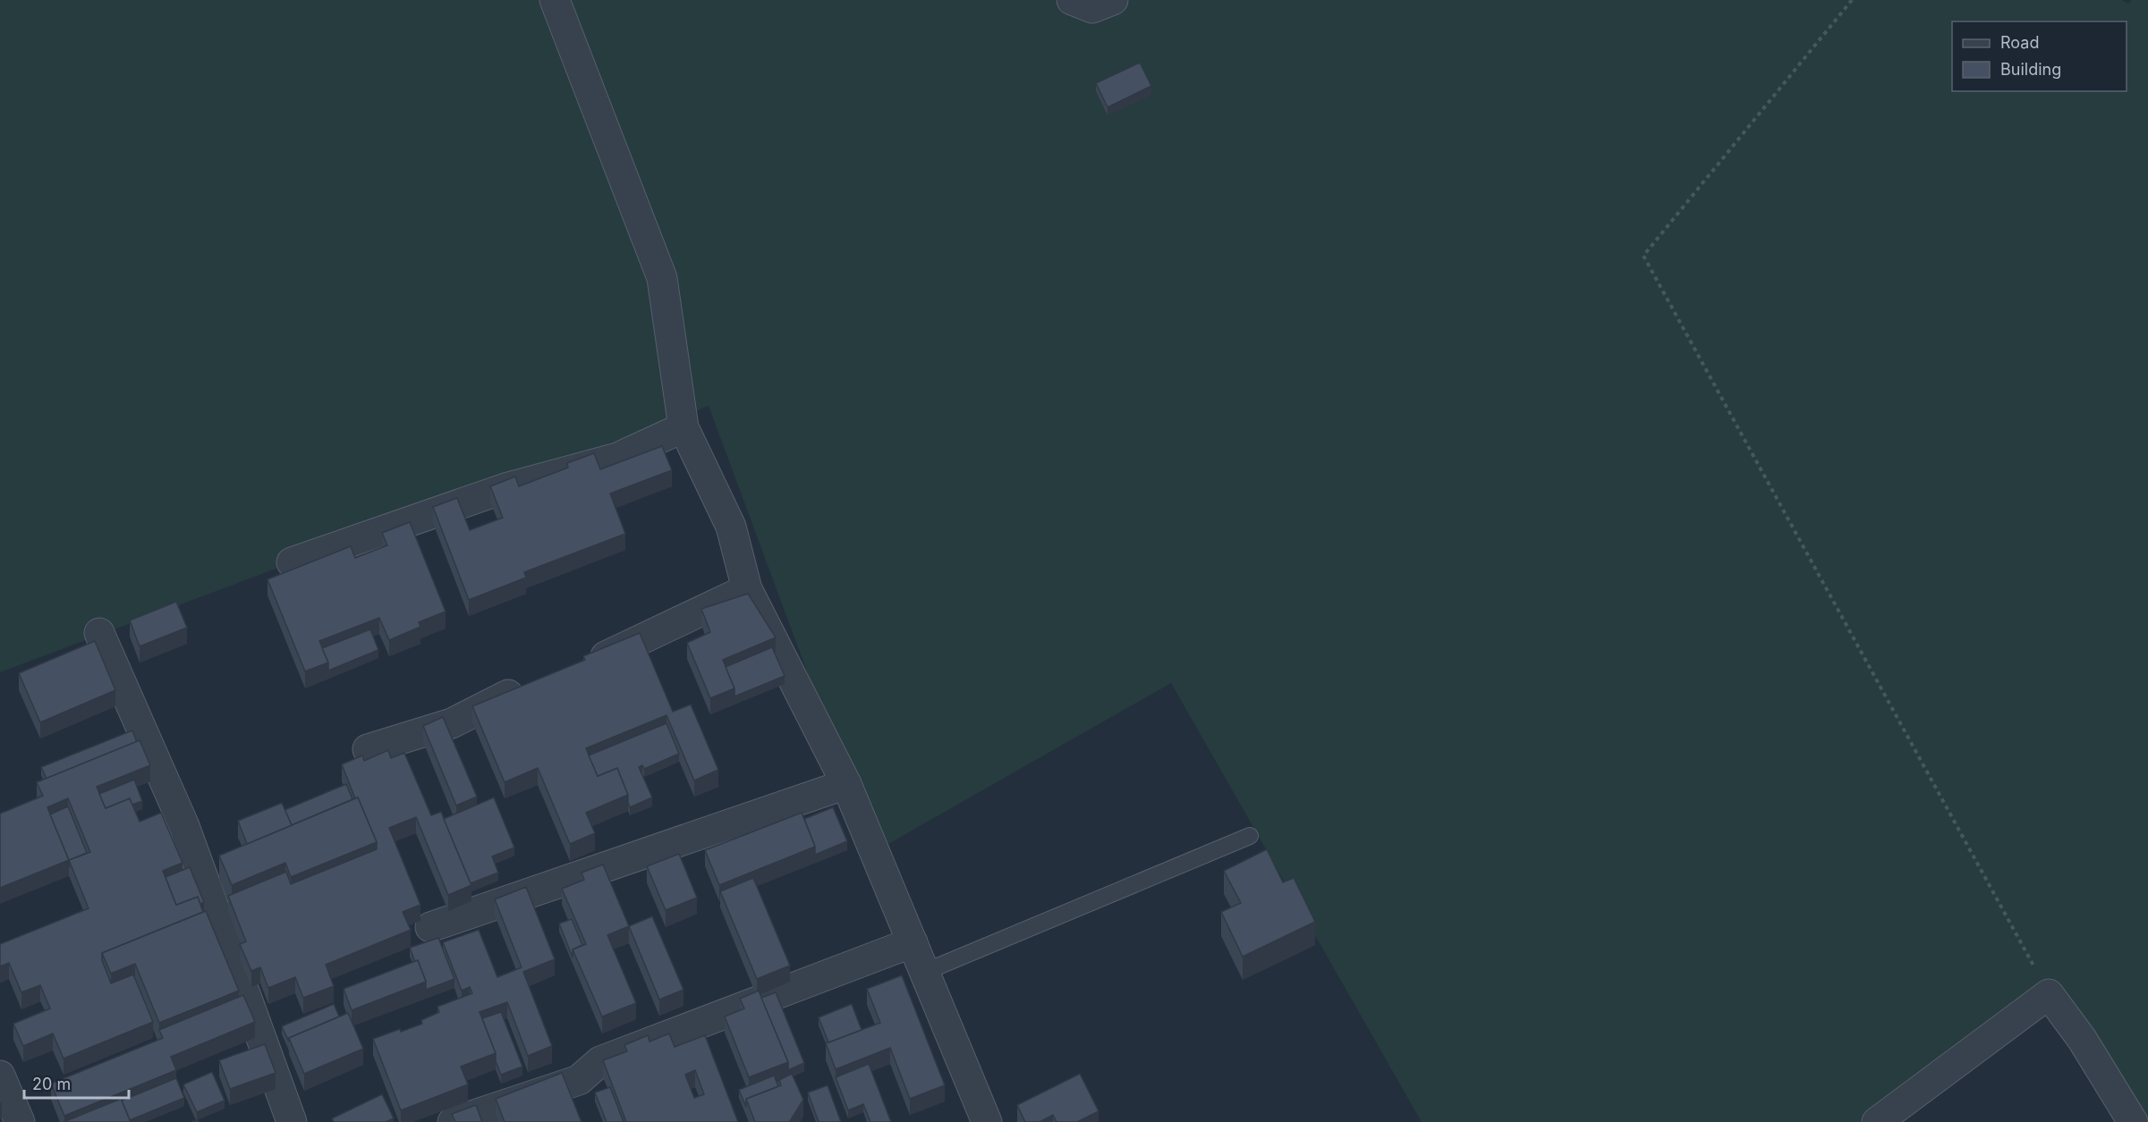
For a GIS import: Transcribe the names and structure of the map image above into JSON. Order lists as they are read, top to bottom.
{
  "legend": ["Road", "Building"],
  "scale_bar": "20 m"
}
